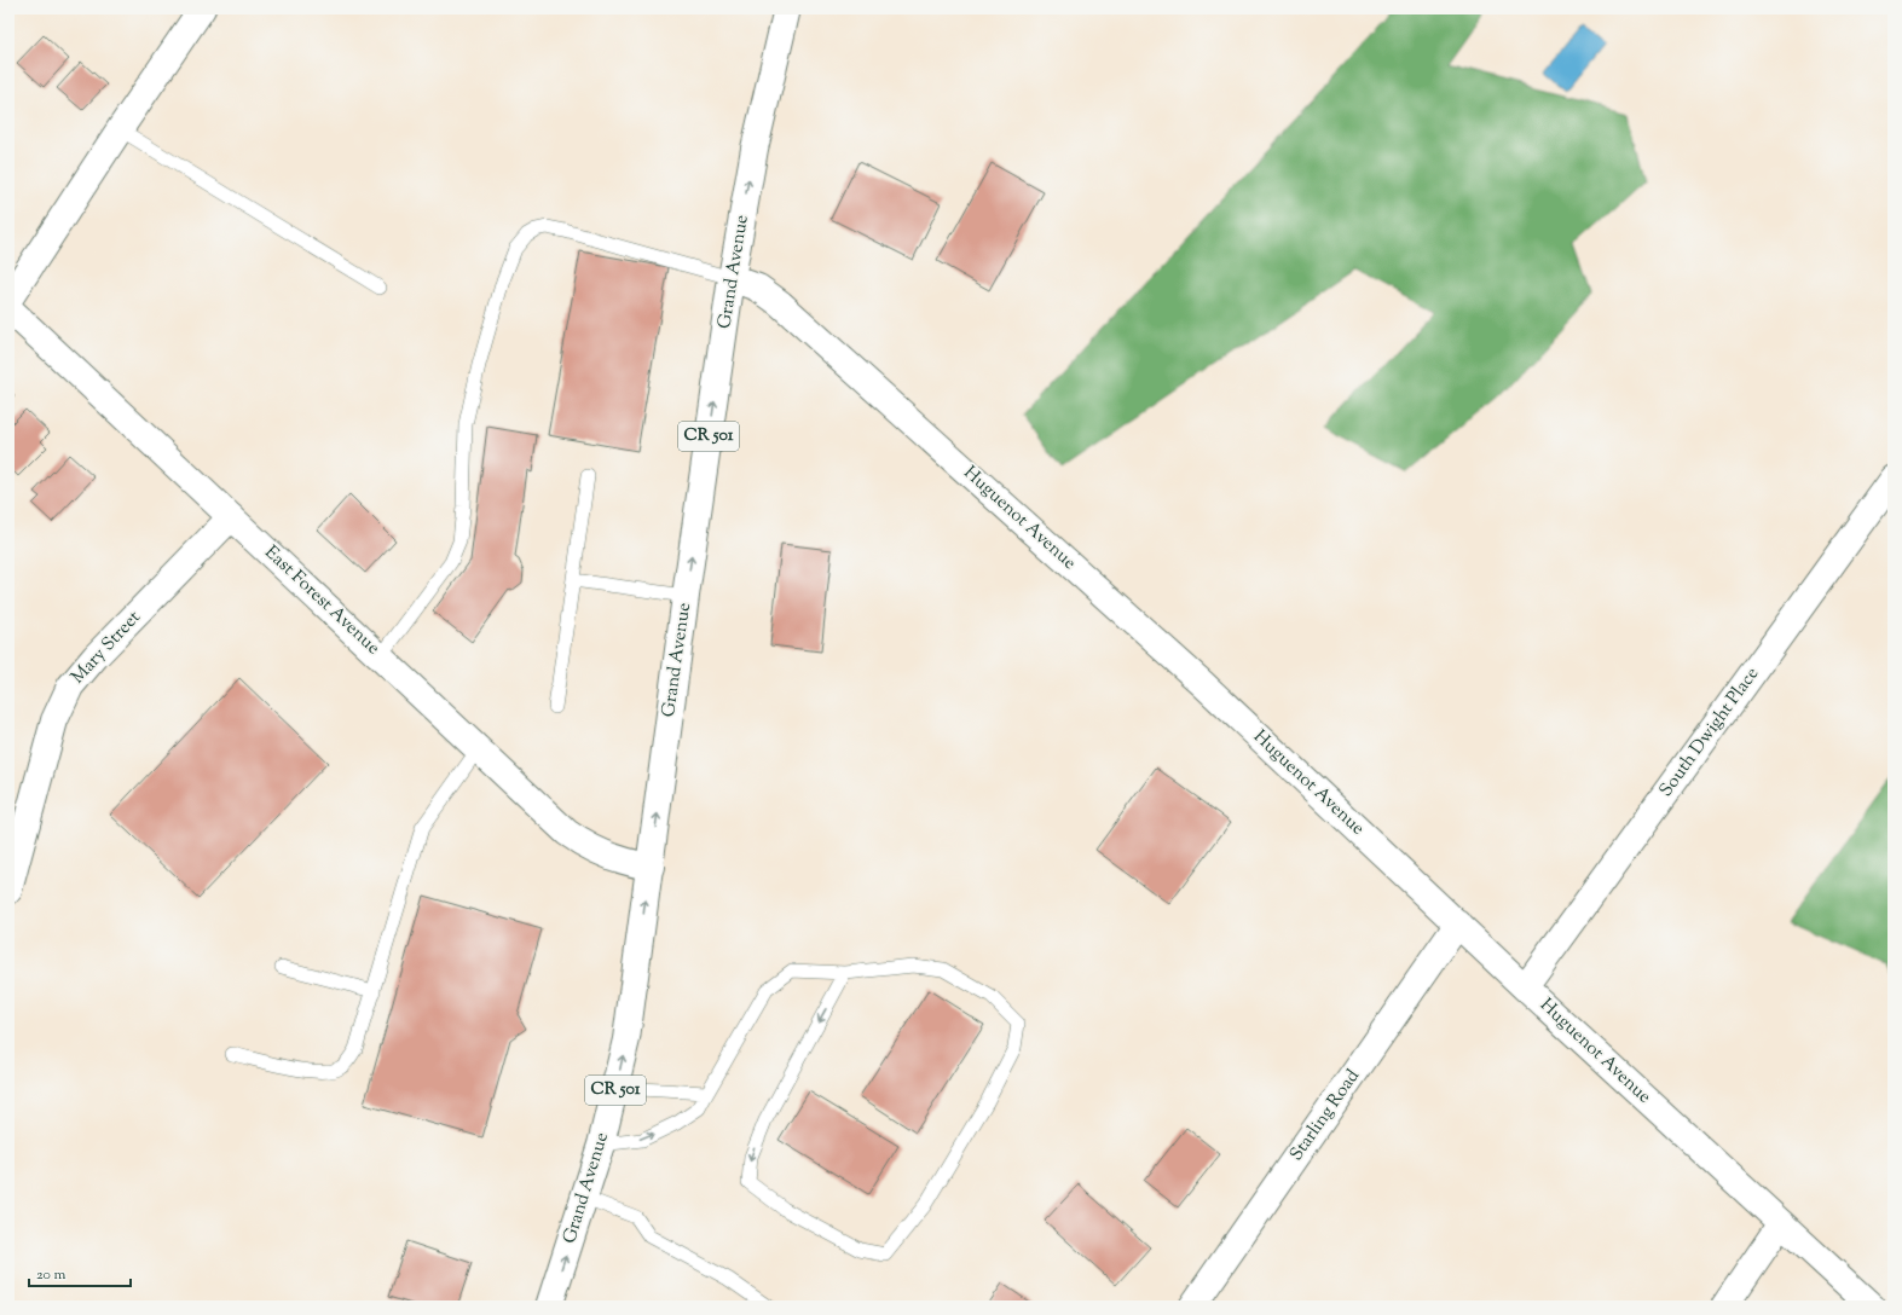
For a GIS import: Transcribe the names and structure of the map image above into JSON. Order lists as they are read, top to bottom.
{
  "streets": {
    "street": [
      "Grand Avenue",
      "CR 501",
      "Huguenot Avenue",
      "East Forest Avenue",
      "Mary Street",
      "South Dwight Place",
      "Starling Road"
    ]
  },
  "crossings": [
    ["Grand Avenue", "Huguenot Avenue"],
    ["Grand Avenue", "East Forest Avenue"],
    ["Huguenot Avenue", "South Dwight Place"],
    ["Huguenot Avenue", "Starling Road"],
    ["East Forest Avenue", "Mary Street"]
  ],
  "one_way": ["Grand Avenue"],
  "scale_bar": "20 m"
}
